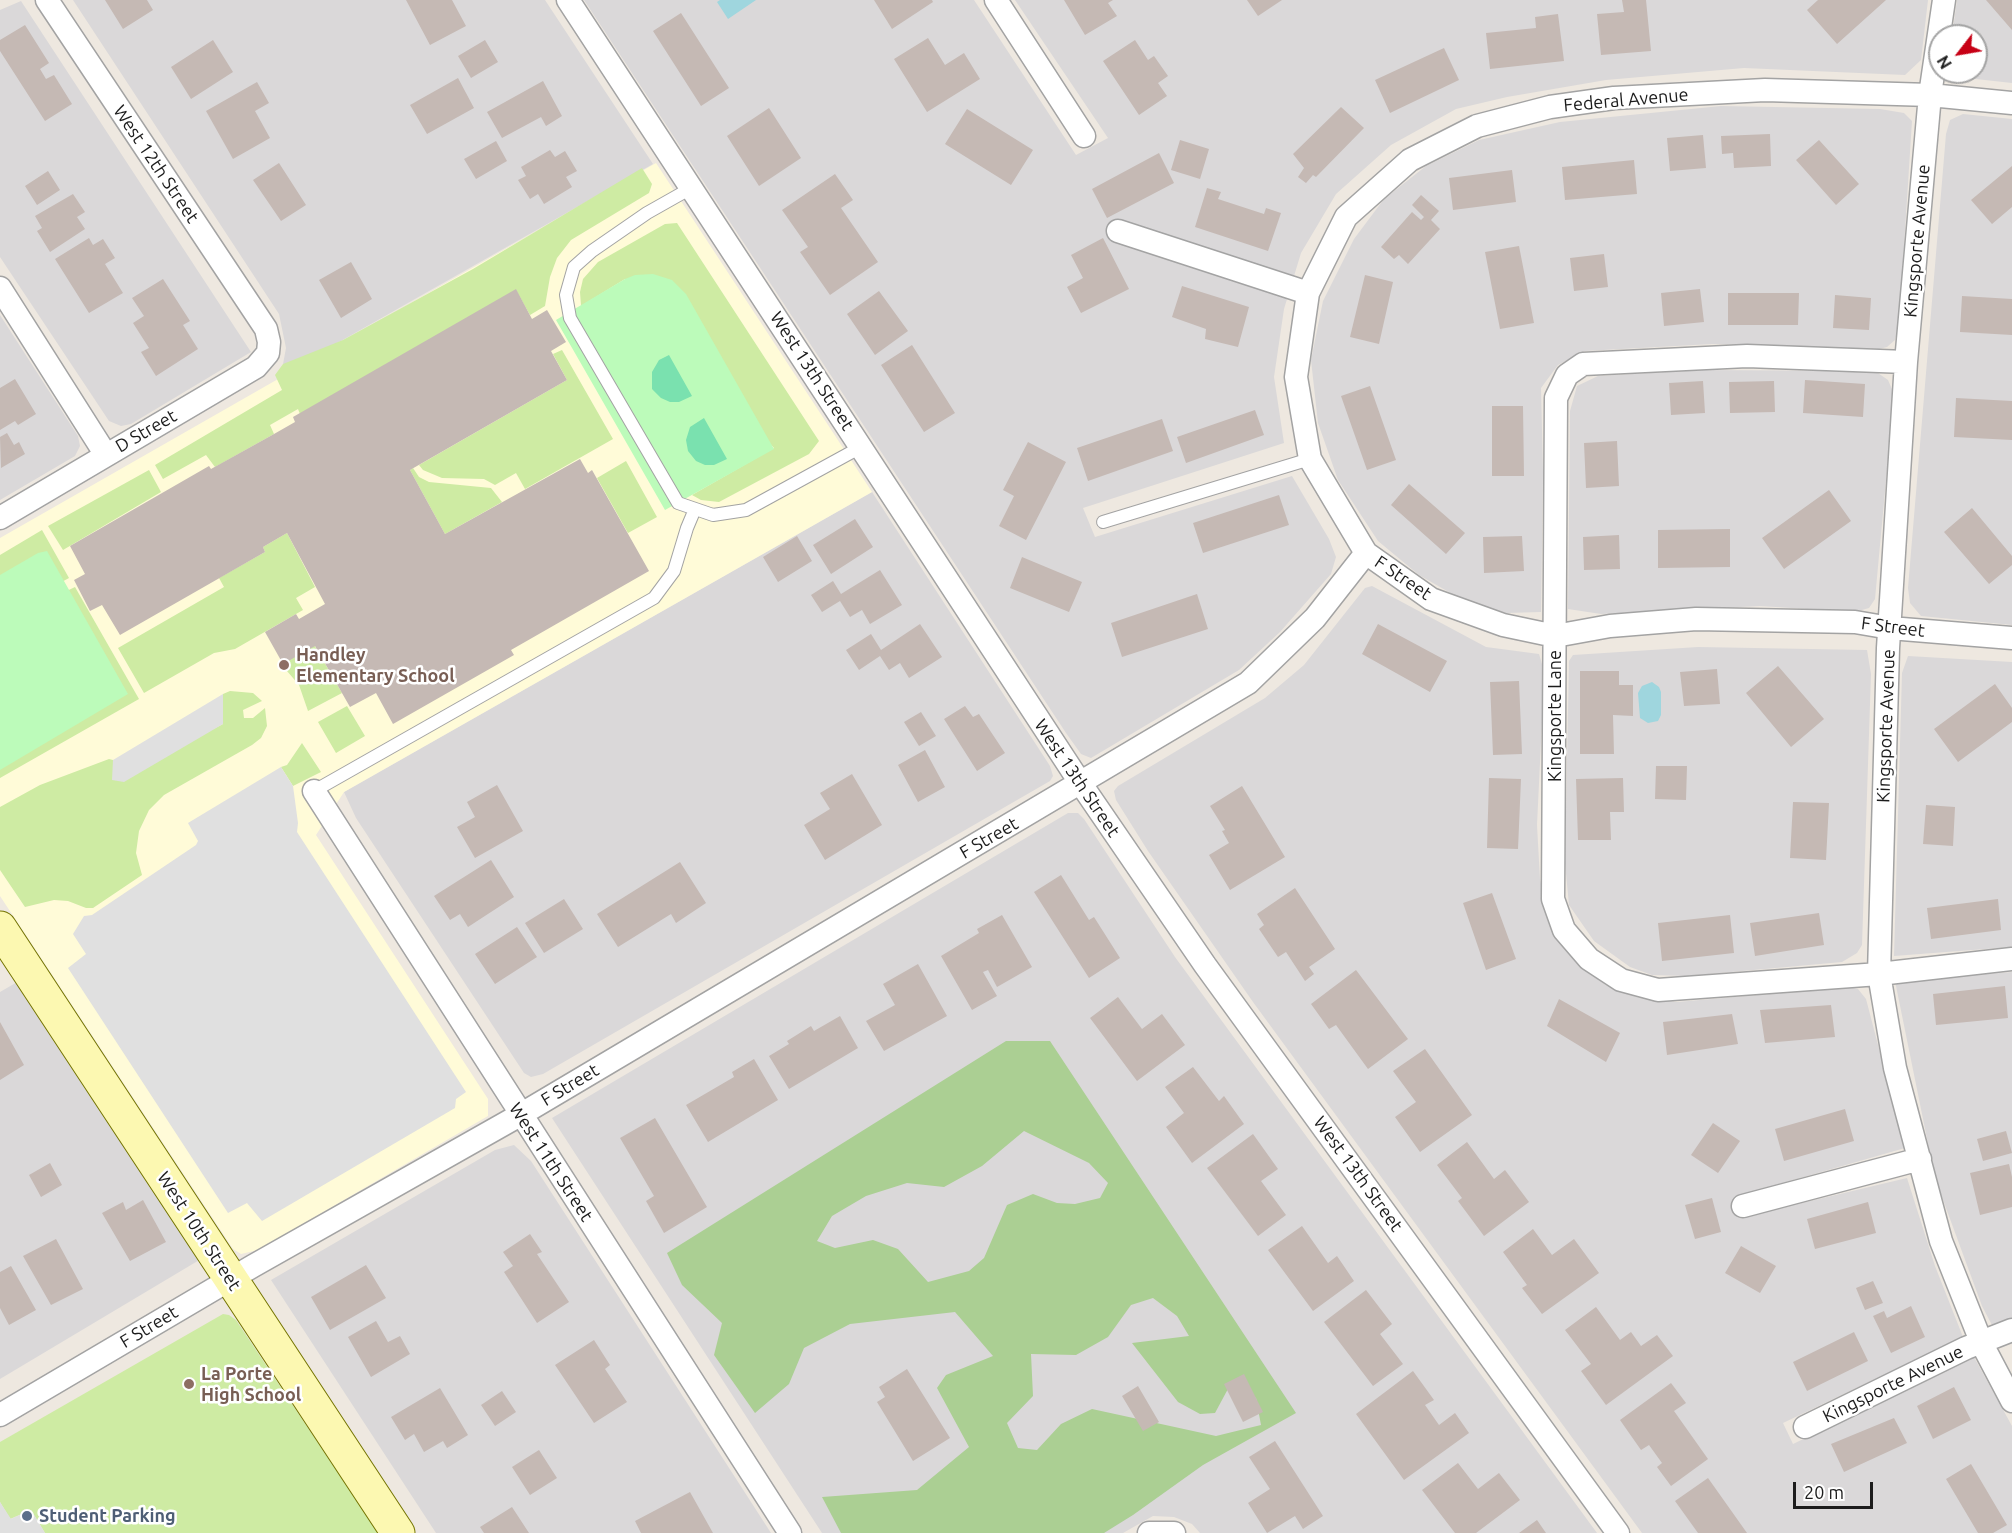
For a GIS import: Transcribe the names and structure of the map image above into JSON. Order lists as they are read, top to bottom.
{
  "streets": {
    "street": [
      "Federal Avenue",
      "West 12th Street",
      "Kingsporte Avenue",
      "West 13th Street",
      "D Street",
      "F Street",
      "Kingsporte Lane",
      "West 11th Street",
      "West 10th Street"
    ]
  },
  "crossings": [
    ["Federal Avenue", "Kingsporte Avenue"],
    ["Federal Avenue", "F Street"],
    ["West 12th Street", "D Street"],
    ["Kingsporte Avenue", "F Street"],
    ["Kingsporte Avenue", "Kingsporte Lane"],
    ["West 13th Street", "F Street"],
    ["F Street", "Kingsporte Lane"],
    ["F Street", "West 11th Street"],
    ["F Street", "West 10th Street"]
  ],
  "places": ["Handley Elementary School", "La Porte High School", "Student Parking"],
  "scale_bar": "20 m",
  "north": "bottom left"
}
